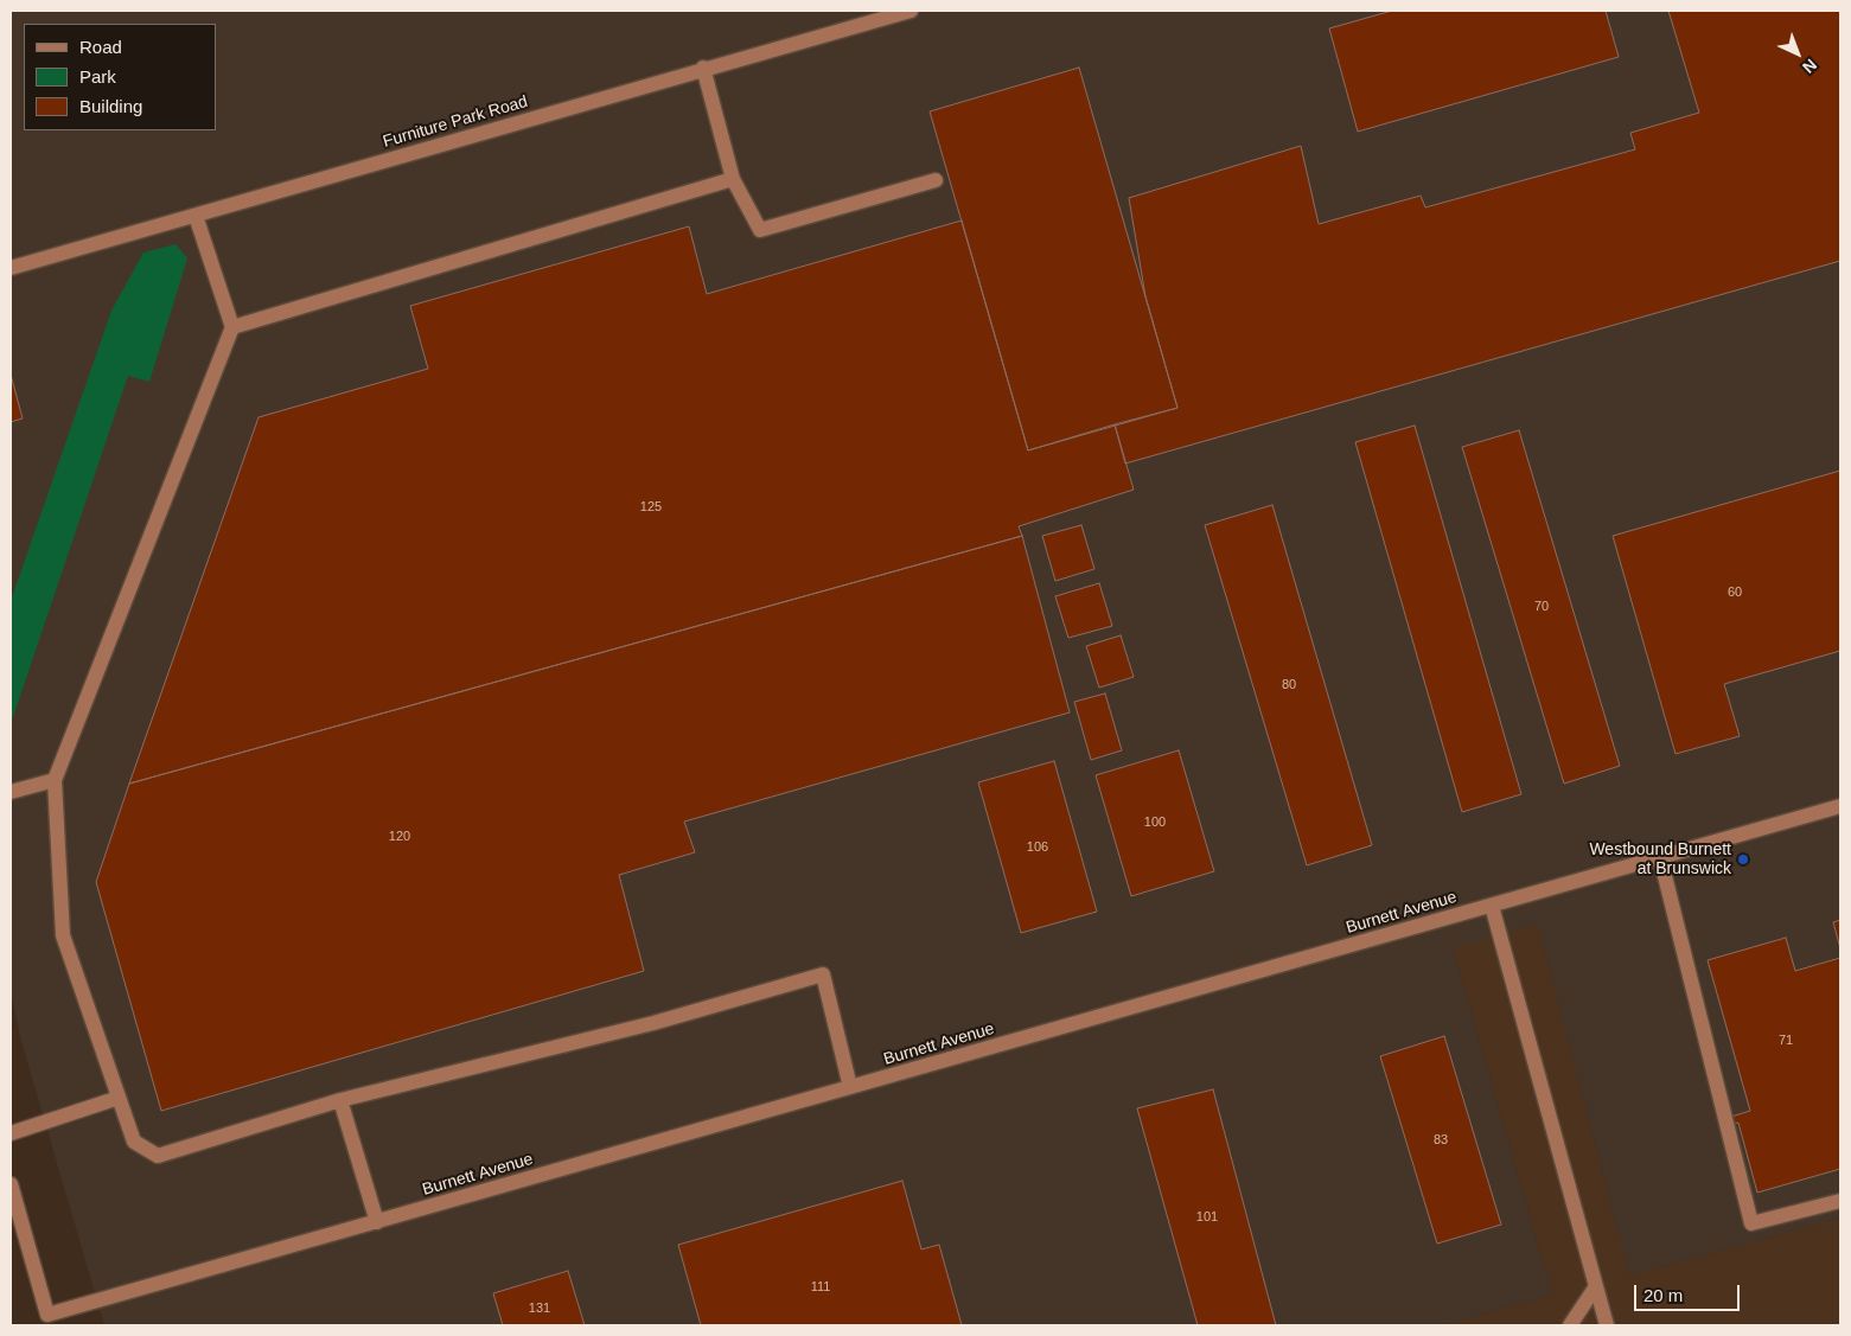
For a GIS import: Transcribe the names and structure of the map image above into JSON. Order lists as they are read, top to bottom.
{
  "streets": {
    "street": ["Furniture Park Road", "Burnett Avenue"]
  },
  "places": ["Westbound Burnett at Brunswick"],
  "house_numbers": [
    "125",
    "60",
    "70",
    "80",
    "100",
    "120",
    "106",
    "71",
    "83",
    "101",
    "111",
    "131"
  ],
  "legend": ["Road", "Park", "Building"],
  "scale_bar": "20 m",
  "north": "bottom right"
}
